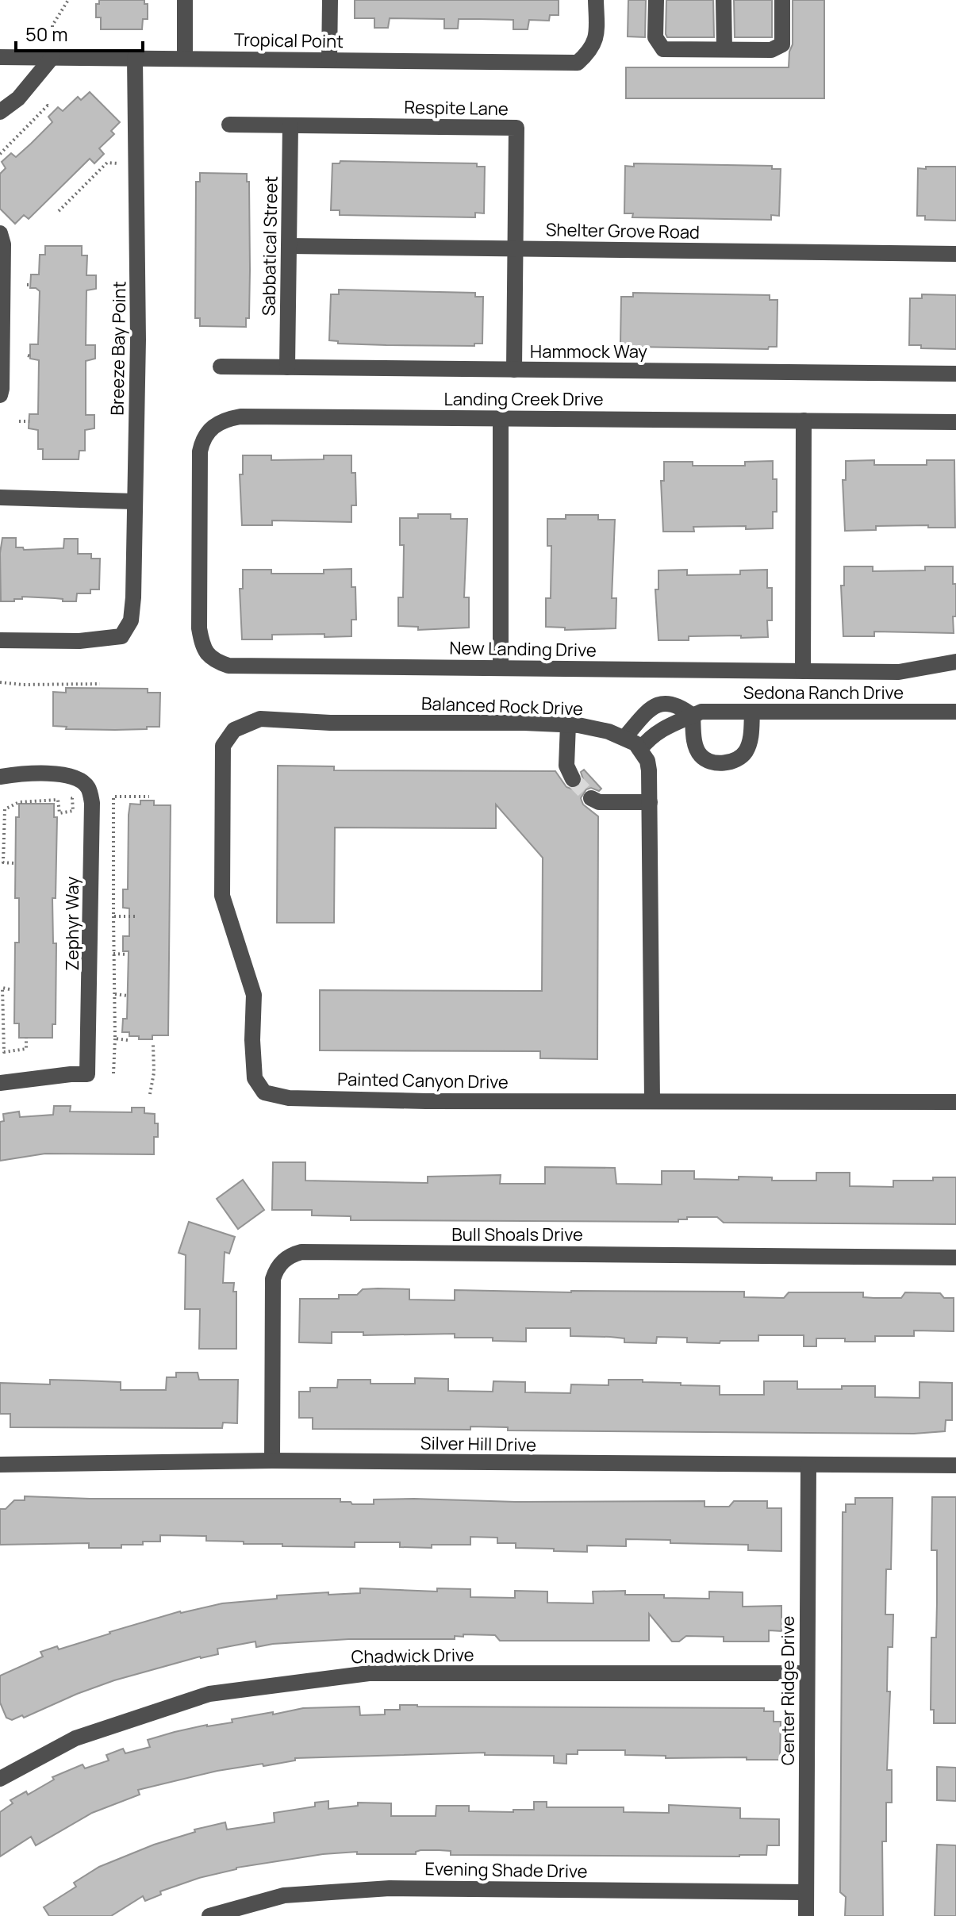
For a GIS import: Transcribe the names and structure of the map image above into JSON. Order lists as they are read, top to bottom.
{
  "streets": {
    "street": [
      "Tropical Point",
      "Respite Lane",
      "Shelter Grove Road",
      "Sabbatical Street",
      "Breeze Bay Point",
      "Hammock Way",
      "Landing Creek Drive",
      "New Landing Drive",
      "Sedona Ranch Drive",
      "Balanced Rock Drive",
      "Zephyr Way",
      "Painted Canyon Drive",
      "Bull Shoals Drive",
      "Silver Hill Drive",
      "Chadwick Drive",
      "Center Ridge Drive",
      "Evening Shade Drive"
    ]
  },
  "crossings": [
    ["Tropical Point", "Breeze Bay Point"],
    ["Respite Lane", "Shelter Grove Road"],
    ["Respite Lane", "Sabbatical Street"],
    ["Respite Lane", "Hammock Way"],
    ["Shelter Grove Road", "Sabbatical Street"],
    ["Sabbatical Street", "Hammock Way"],
    ["Landing Creek Drive", "New Landing Drive"],
    ["Sedona Ranch Drive", "Balanced Rock Drive"],
    ["Balanced Rock Drive", "Painted Canyon Drive"],
    ["Bull Shoals Drive", "Silver Hill Drive"],
    ["Silver Hill Drive", "Center Ridge Drive"],
    ["Chadwick Drive", "Center Ridge Drive"],
    ["Center Ridge Drive", "Evening Shade Drive"]
  ],
  "scale_bar": "50 m"
}
